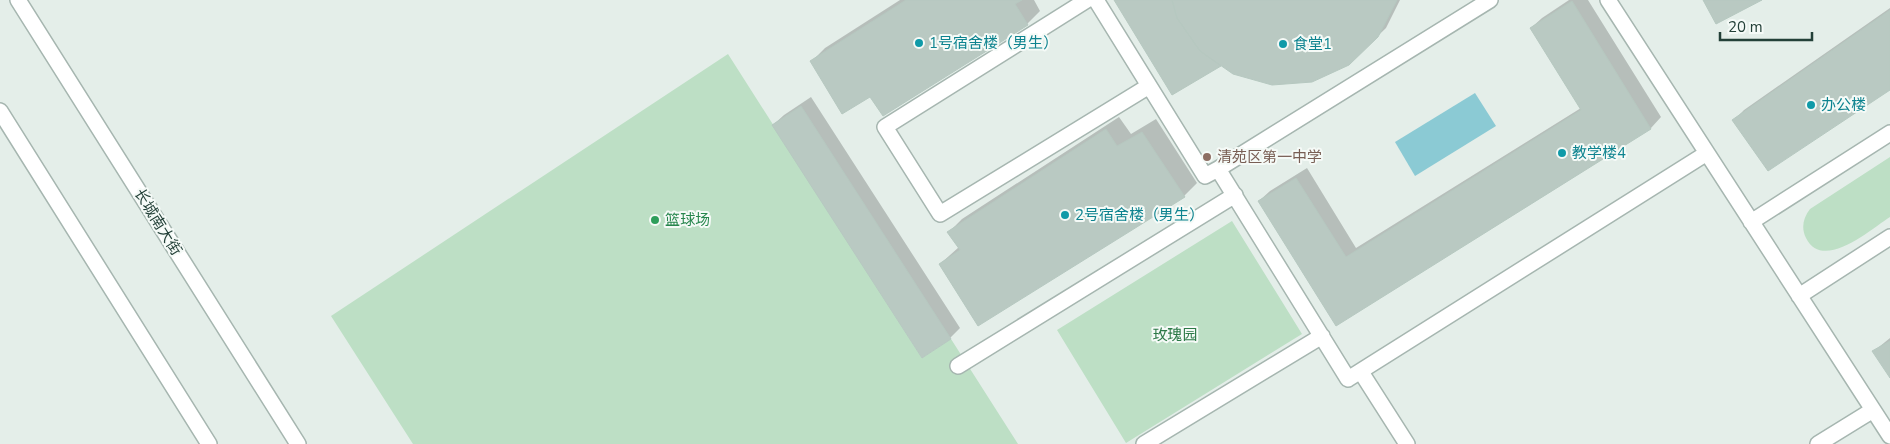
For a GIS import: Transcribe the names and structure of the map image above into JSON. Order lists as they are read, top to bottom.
{
  "streets": {
    "street": ["长城南大街"]
  },
  "parks": ["玫瑰园"],
  "places": [
    "1号宿舍楼（男生）",
    "食堂1",
    "办公楼",
    "教学楼4",
    "清苑区第一中学",
    "2号宿舍楼（男生）",
    "篮球场"
  ],
  "scale_bar": "20 m"
}
